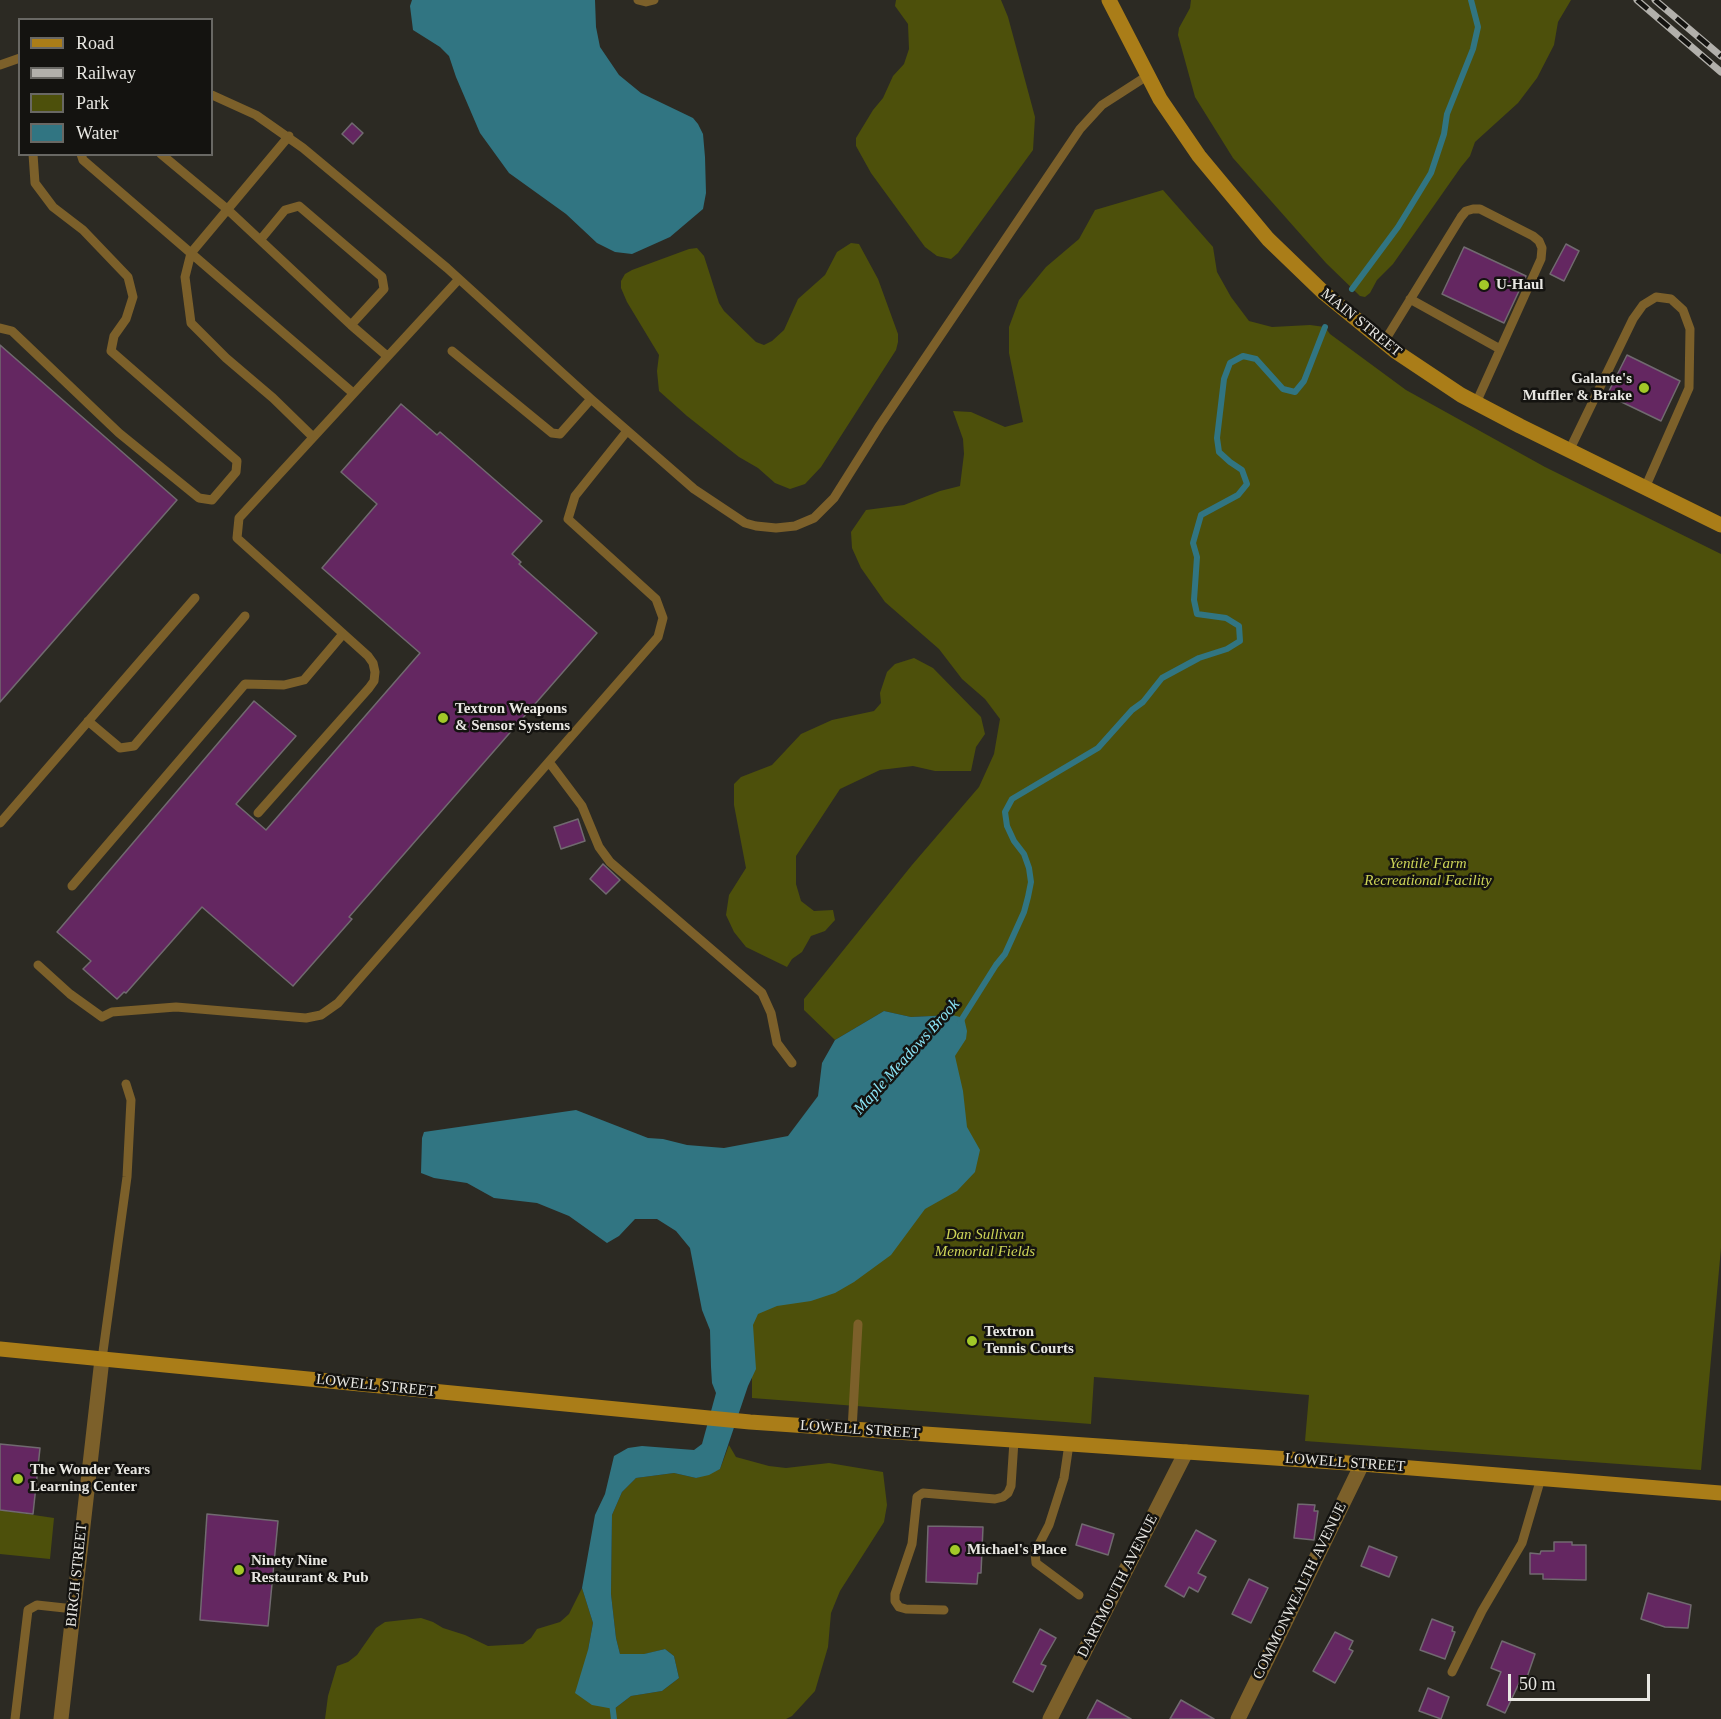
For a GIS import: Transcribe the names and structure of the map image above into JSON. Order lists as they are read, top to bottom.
{
  "streets": {
    "main road": ["MAIN STREET", "LOWELL STREET"],
    "street": ["BIRCH STREET", "DARTMOUTH AVENUE", "COMMONWEALTH AVENUE"]
  },
  "crossings": [
    ["LOWELL STREET", "BIRCH STREET"],
    ["LOWELL STREET", "DARTMOUTH AVENUE"],
    ["LOWELL STREET", "COMMONWEALTH AVENUE"]
  ],
  "water": ["Maple Meadows Brook"],
  "parks": ["Yentile Farm Recreational Facility", "Dan Sullivan Memorial Fields"],
  "places": [
    "U-Haul",
    "Galante's Muffler & Brake",
    "Textron Weapons & Sensor Systems",
    "Textron Tennis Courts",
    "The Wonder Years Learning Center",
    "Michael's Place",
    "Ninety Nine Restaurant & Pub"
  ],
  "legend": [
    "Road",
    "Railway",
    "Park",
    "Water"
  ],
  "scale_bar": "50 m"
}
